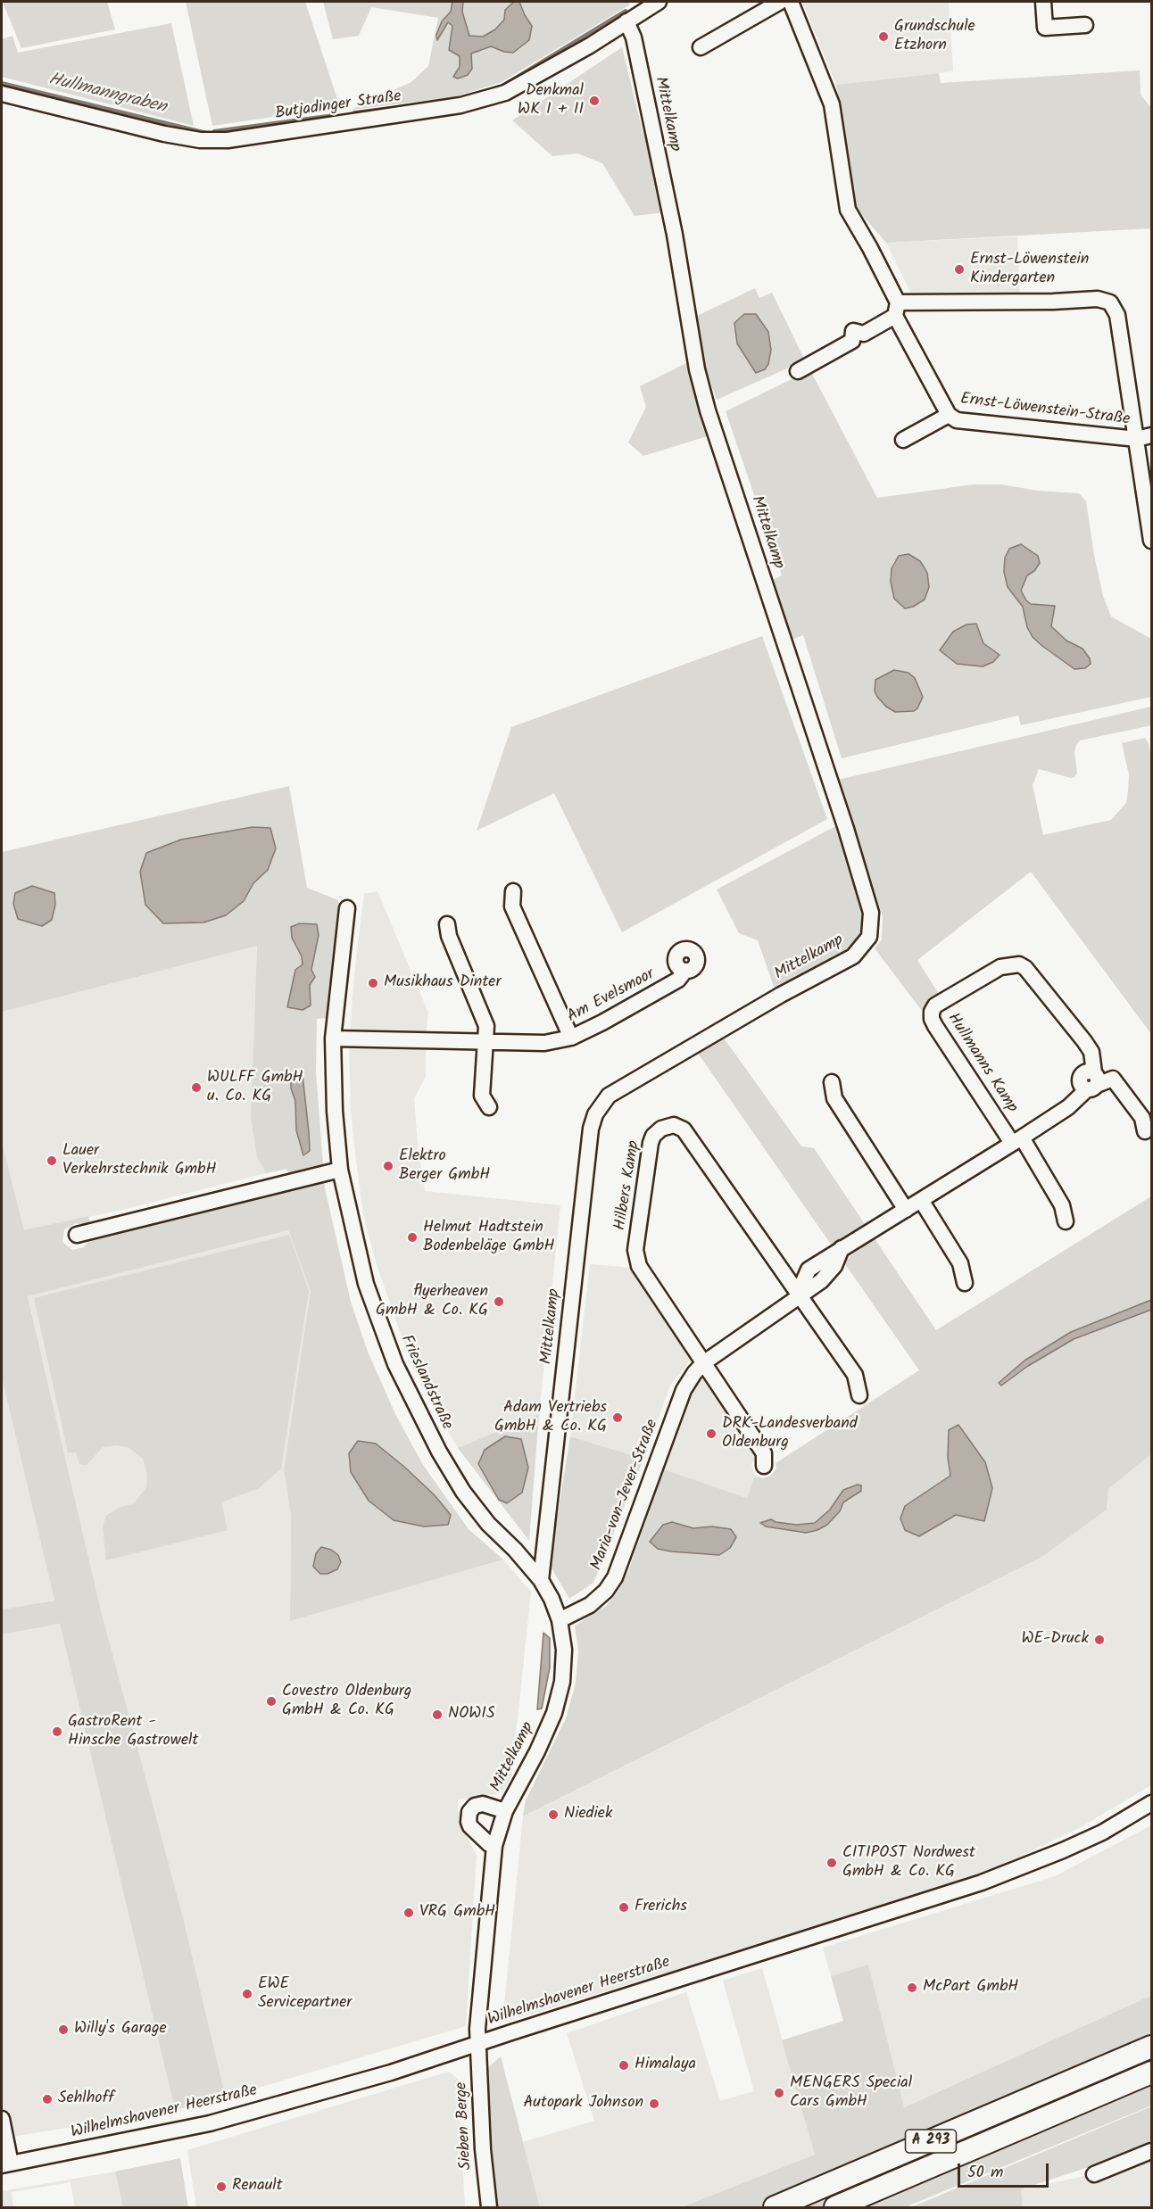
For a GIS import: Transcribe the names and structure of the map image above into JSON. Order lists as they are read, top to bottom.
{
  "streets": {
    "highway": ["A 293"],
    "street": [
      "Butjadinger Straße",
      "Mittelkamp",
      "Ernst-Löwenstein-Straße",
      "Am Evelsmoor",
      "Hullmanns Kamp",
      "Hilbers Kamp",
      "Frieslandstraße",
      "Maria-von-Jever-Straße",
      "Wilhelmshavener Heerstraße",
      "Sieben Berge"
    ]
  },
  "crossings": [
    ["Butjadinger Straße", "Mittelkamp"],
    ["Mittelkamp", "Frieslandstraße"],
    ["Mittelkamp", "Maria-von-Jever-Straße"],
    ["Mittelkamp", "Wilhelmshavener Heerstraße"],
    ["Mittelkamp", "Sieben Berge"],
    ["Am Evelsmoor", "Frieslandstraße"],
    ["Hullmanns Kamp", "Maria-von-Jever-Straße"],
    ["Hilbers Kamp", "Maria-von-Jever-Straße"],
    ["Wilhelmshavener Heerstraße", "Sieben Berge"]
  ],
  "water": ["Hullmanngraben"],
  "places": [
    "Grundschule Etzhorn",
    "Denkmal WK I + II",
    "Ernst-Löwenstein Kindergarten",
    "Musikhaus Dinter",
    "WULFF GmbH u. Co. KG",
    "Lauer Verkehrstechnik GmbH",
    "Elektro Berger GmbH",
    "Helmut Hadtstein Bodenbeläge GmbH",
    "flyerheaven GmbH & Co. KG",
    "Adam Vertriebs GmbH & Co. KG",
    "DRK-Landesverband Oldenburg",
    "WE-Druck",
    "Covestro Oldenburg GmbH & Co. KG",
    "NOWIS",
    "GastroRent - Hinsche Gastrowelt",
    "Niediek",
    "CITIPOST Nordwest GmbH & Co. KG",
    "Frerichs",
    "VRG GmbH",
    "McPart GmbH",
    "EWE Servicepartner",
    "Willy's Garage",
    "Himalaya",
    "MENGERS Special Cars GmbH",
    "Sehlhoff",
    "Autopark Johnson",
    "Renault"
  ],
  "scale_bar": "50 m"
}
